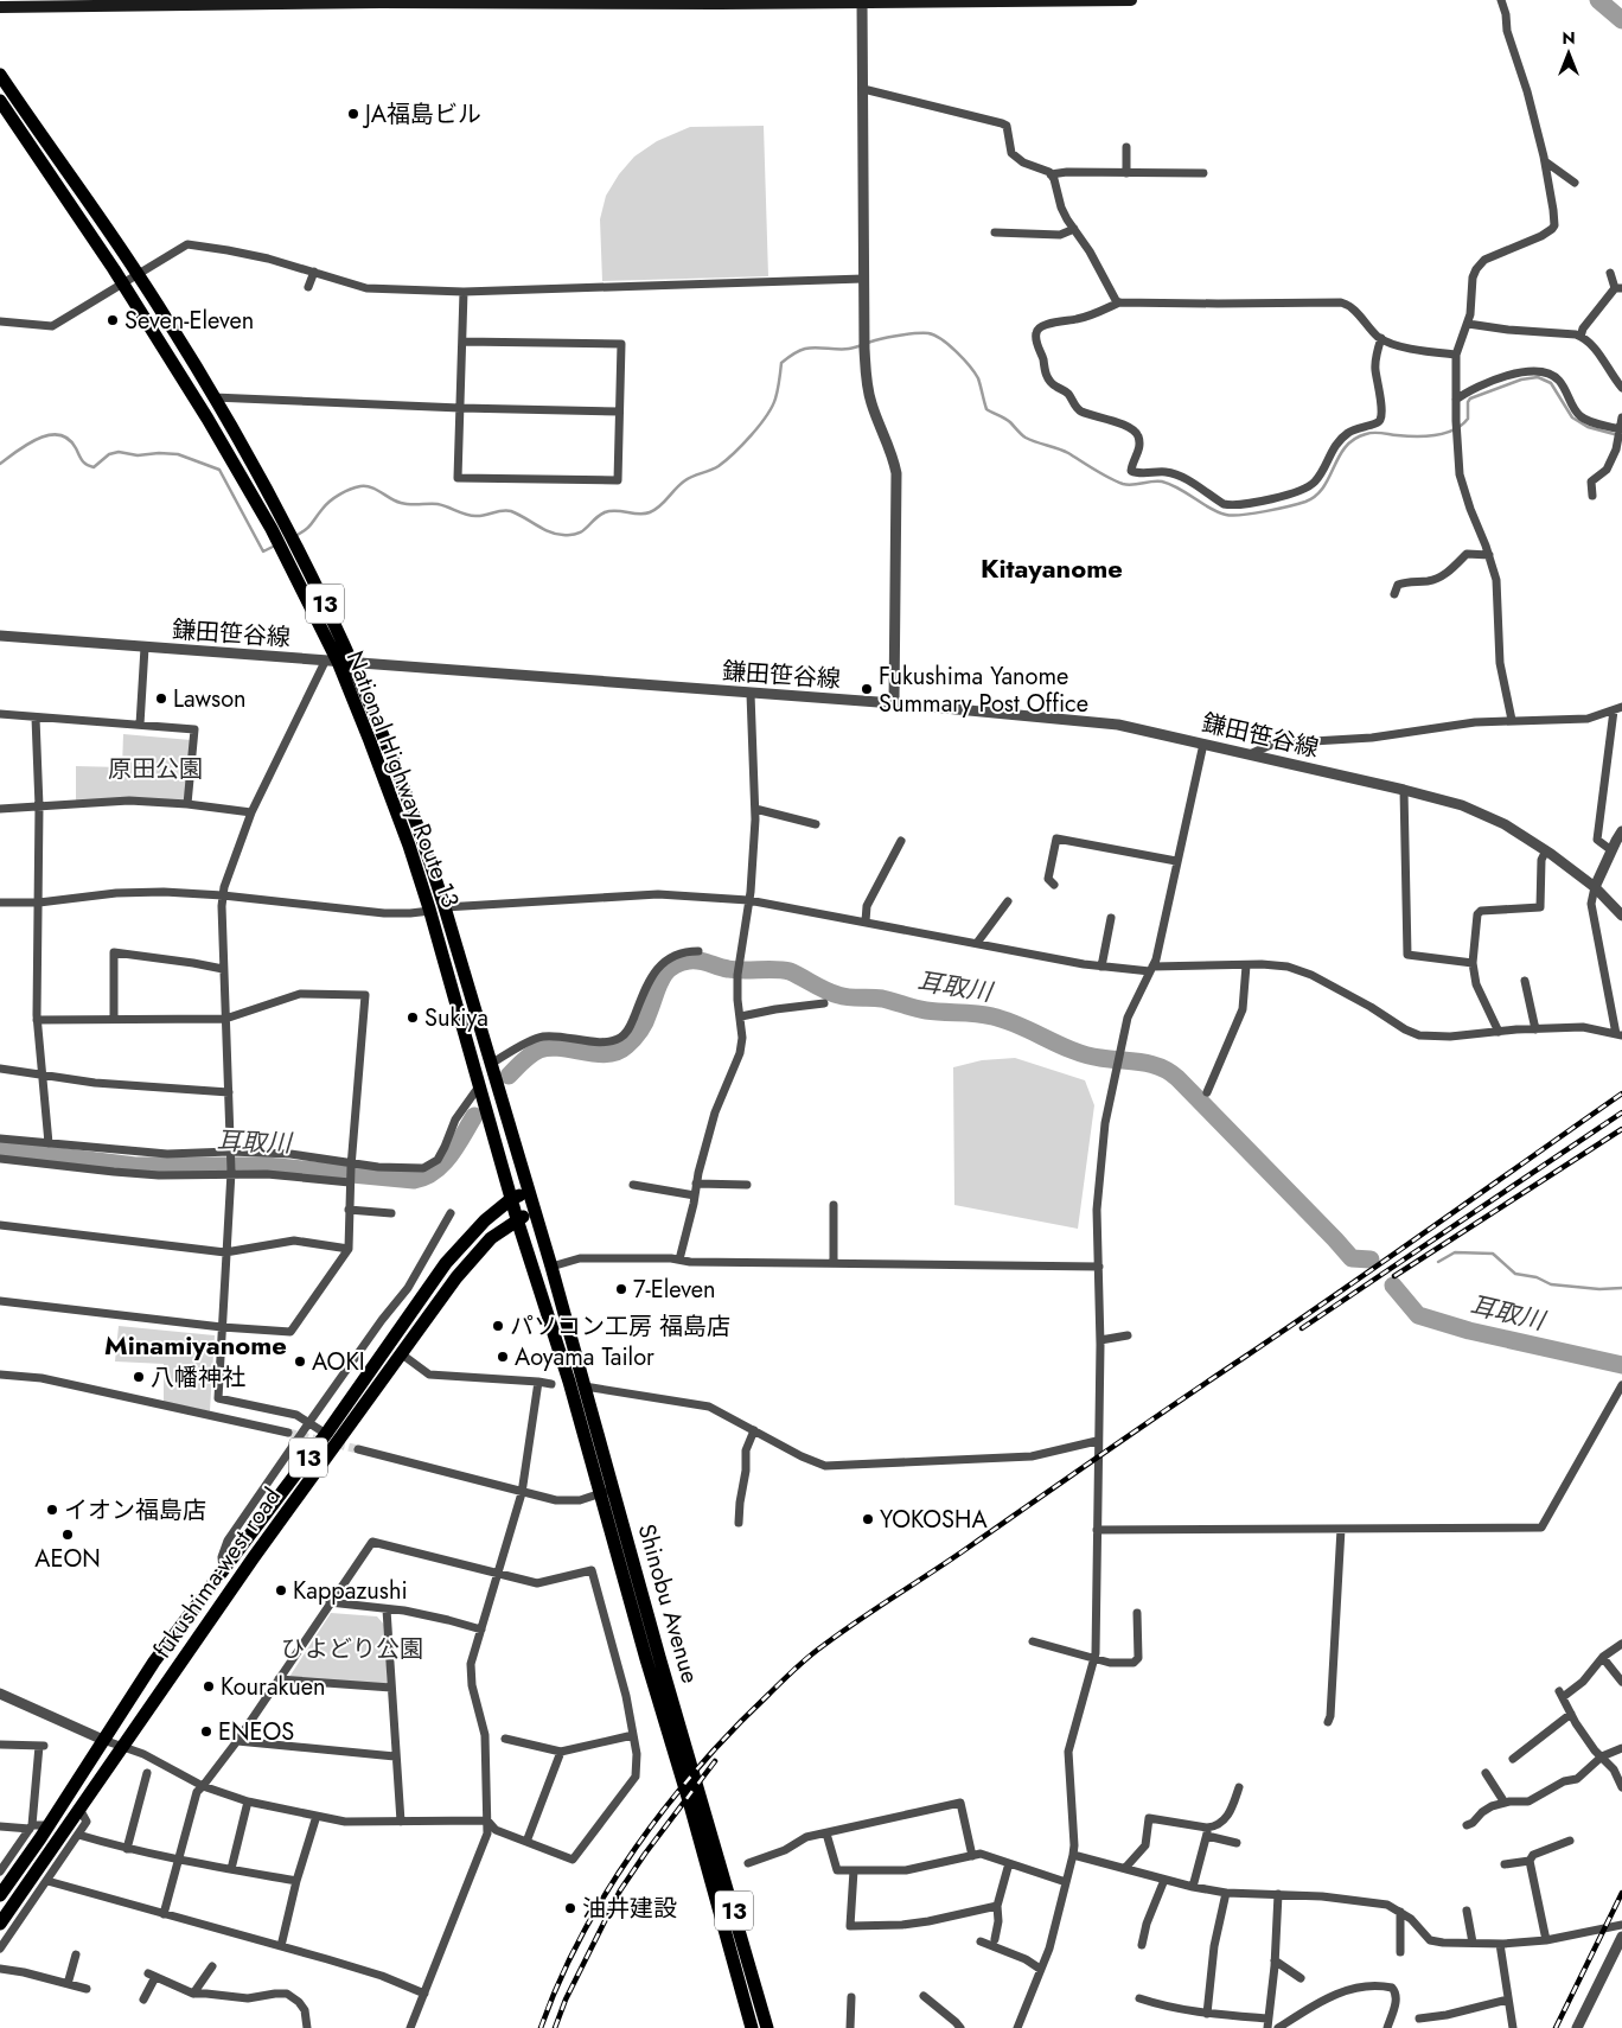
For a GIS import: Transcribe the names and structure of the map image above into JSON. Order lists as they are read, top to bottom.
{
  "streets": {
    "highway": [
      "13",
      "National Highway Route 13",
      "fukushima-west road",
      "Shinobu Avenue"
    ],
    "street": ["鎌田笹谷線"]
  },
  "crossings": [
    ["鎌田笹谷線", "National Highway Route 13"],
    ["National Highway Route 13", "fukushima-west road"],
    ["National Highway Route 13", "Shinobu Avenue"],
    ["fukushima-west road", "Shinobu Avenue"]
  ],
  "districts": ["Kitayanome", "Minamiyanome"],
  "water": ["耳取川"],
  "parks": ["原田公園", "ひよどり公園"],
  "places": [
    "JA福島ビル",
    "Seven-Eleven",
    "Fukushima Yanome Summary Post Office",
    "Lawson",
    "Sukiya",
    "7-Eleven",
    "パソコン工房 福島店",
    "Aoyama Tailor",
    "AOKI",
    "八幡神社",
    "イオン福島店",
    "YOKOSHA",
    "AEON",
    "Kappazushi",
    "Kourakuen",
    "ENEOS",
    "油井建設"
  ],
  "north": "top"
}
